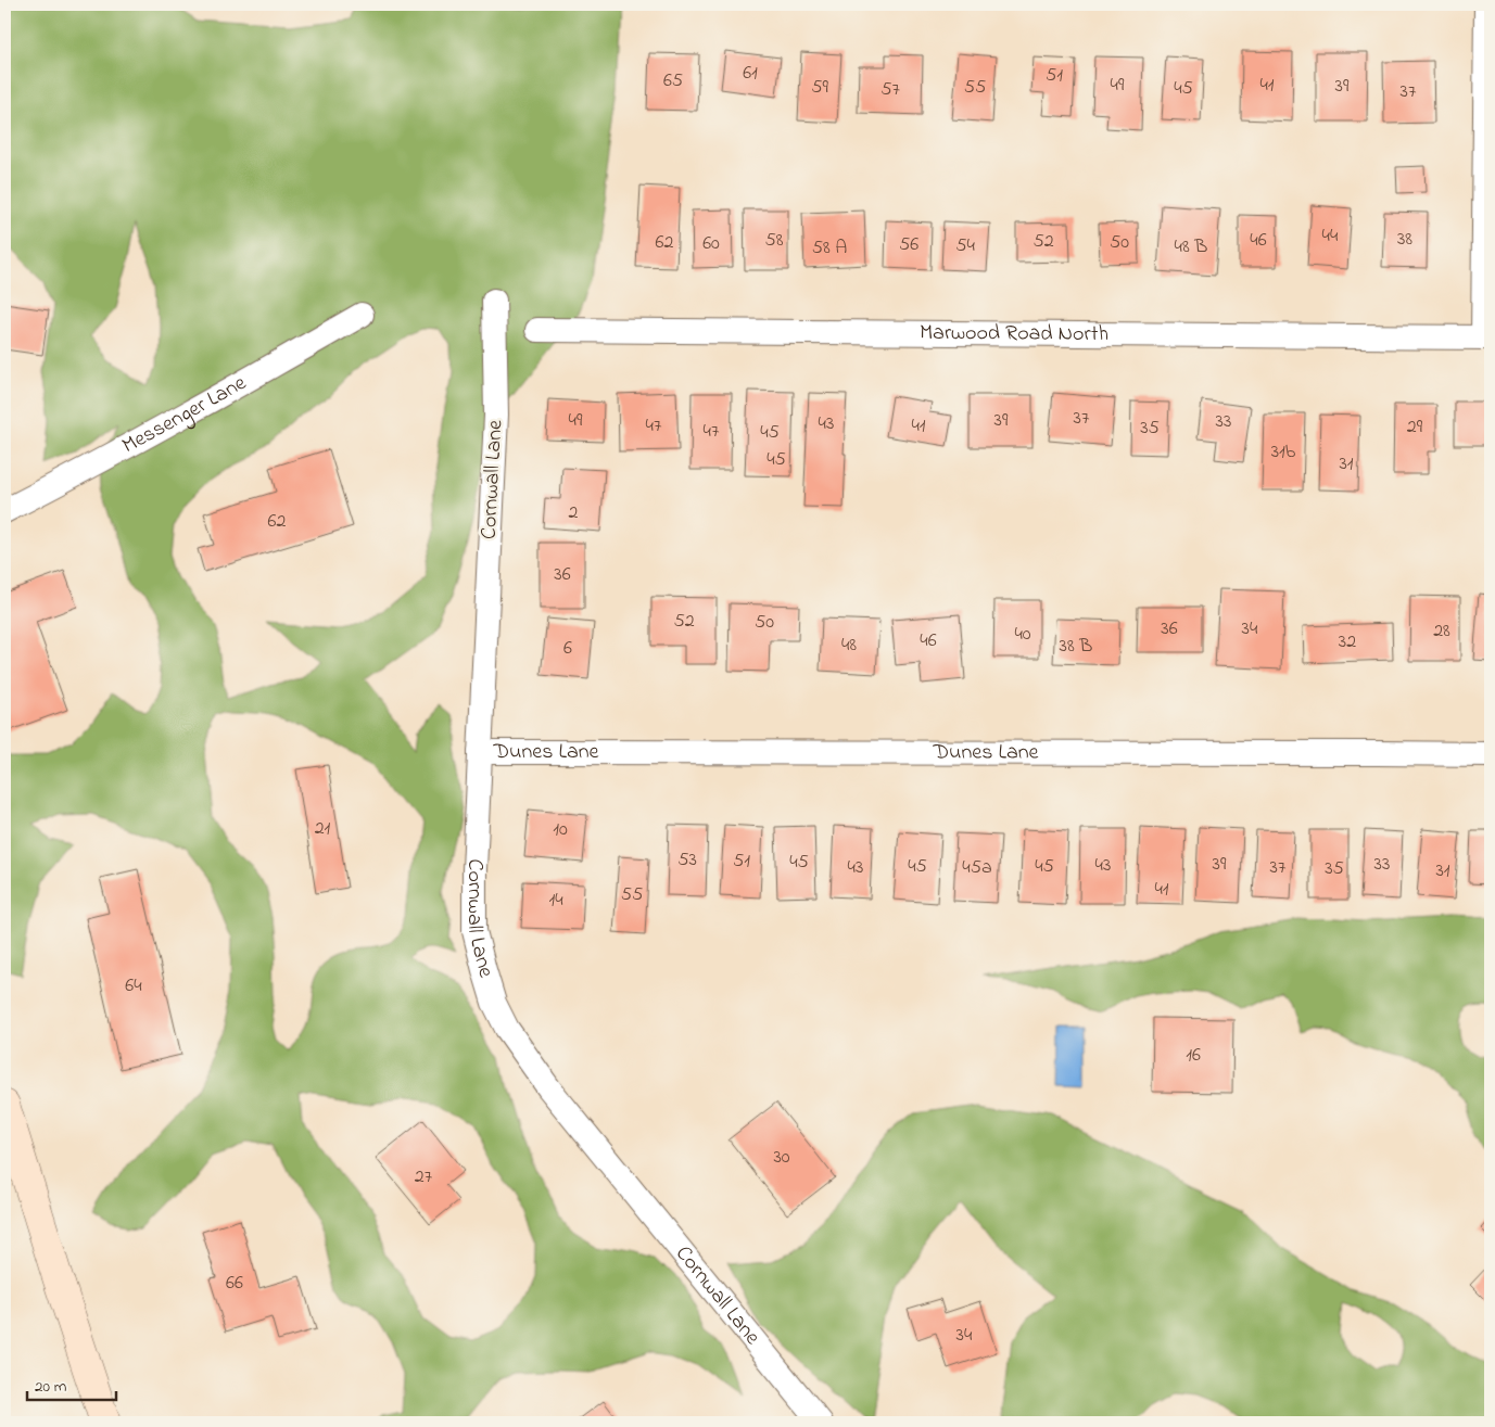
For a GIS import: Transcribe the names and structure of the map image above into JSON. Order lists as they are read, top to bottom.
{
  "streets": {
    "street": [
      "Marwood Road North",
      "Messenger Lane",
      "Cornwall Lane",
      "Dunes Lane"
    ]
  },
  "crossings": [
    ["Cornwall Lane", "Dunes Lane"]
  ],
  "house_numbers": [
    "61",
    "51",
    "65",
    "49",
    "41",
    "39",
    "59",
    "55",
    "45",
    "57",
    "37",
    "44",
    "38",
    "58",
    "46",
    "52",
    "62",
    "50",
    "60",
    "56",
    "54",
    "48 B",
    "58 A",
    "37",
    "49",
    "39",
    "33",
    "43",
    "47",
    "41",
    "29",
    "35",
    "47",
    "45",
    "31b",
    "45",
    "31",
    "2",
    "62",
    "36",
    "52",
    "50",
    "36",
    "34",
    "28",
    "40",
    "46",
    "32",
    "48",
    "38 B",
    "6",
    "21",
    "10",
    "53",
    "51",
    "45",
    "39",
    "33",
    "43",
    "45",
    "45",
    "43",
    "45a",
    "37",
    "35",
    "31",
    "41",
    "55",
    "14",
    "64",
    "16",
    "30",
    "27",
    "66",
    "34"
  ],
  "scale_bar": "20 m"
}
